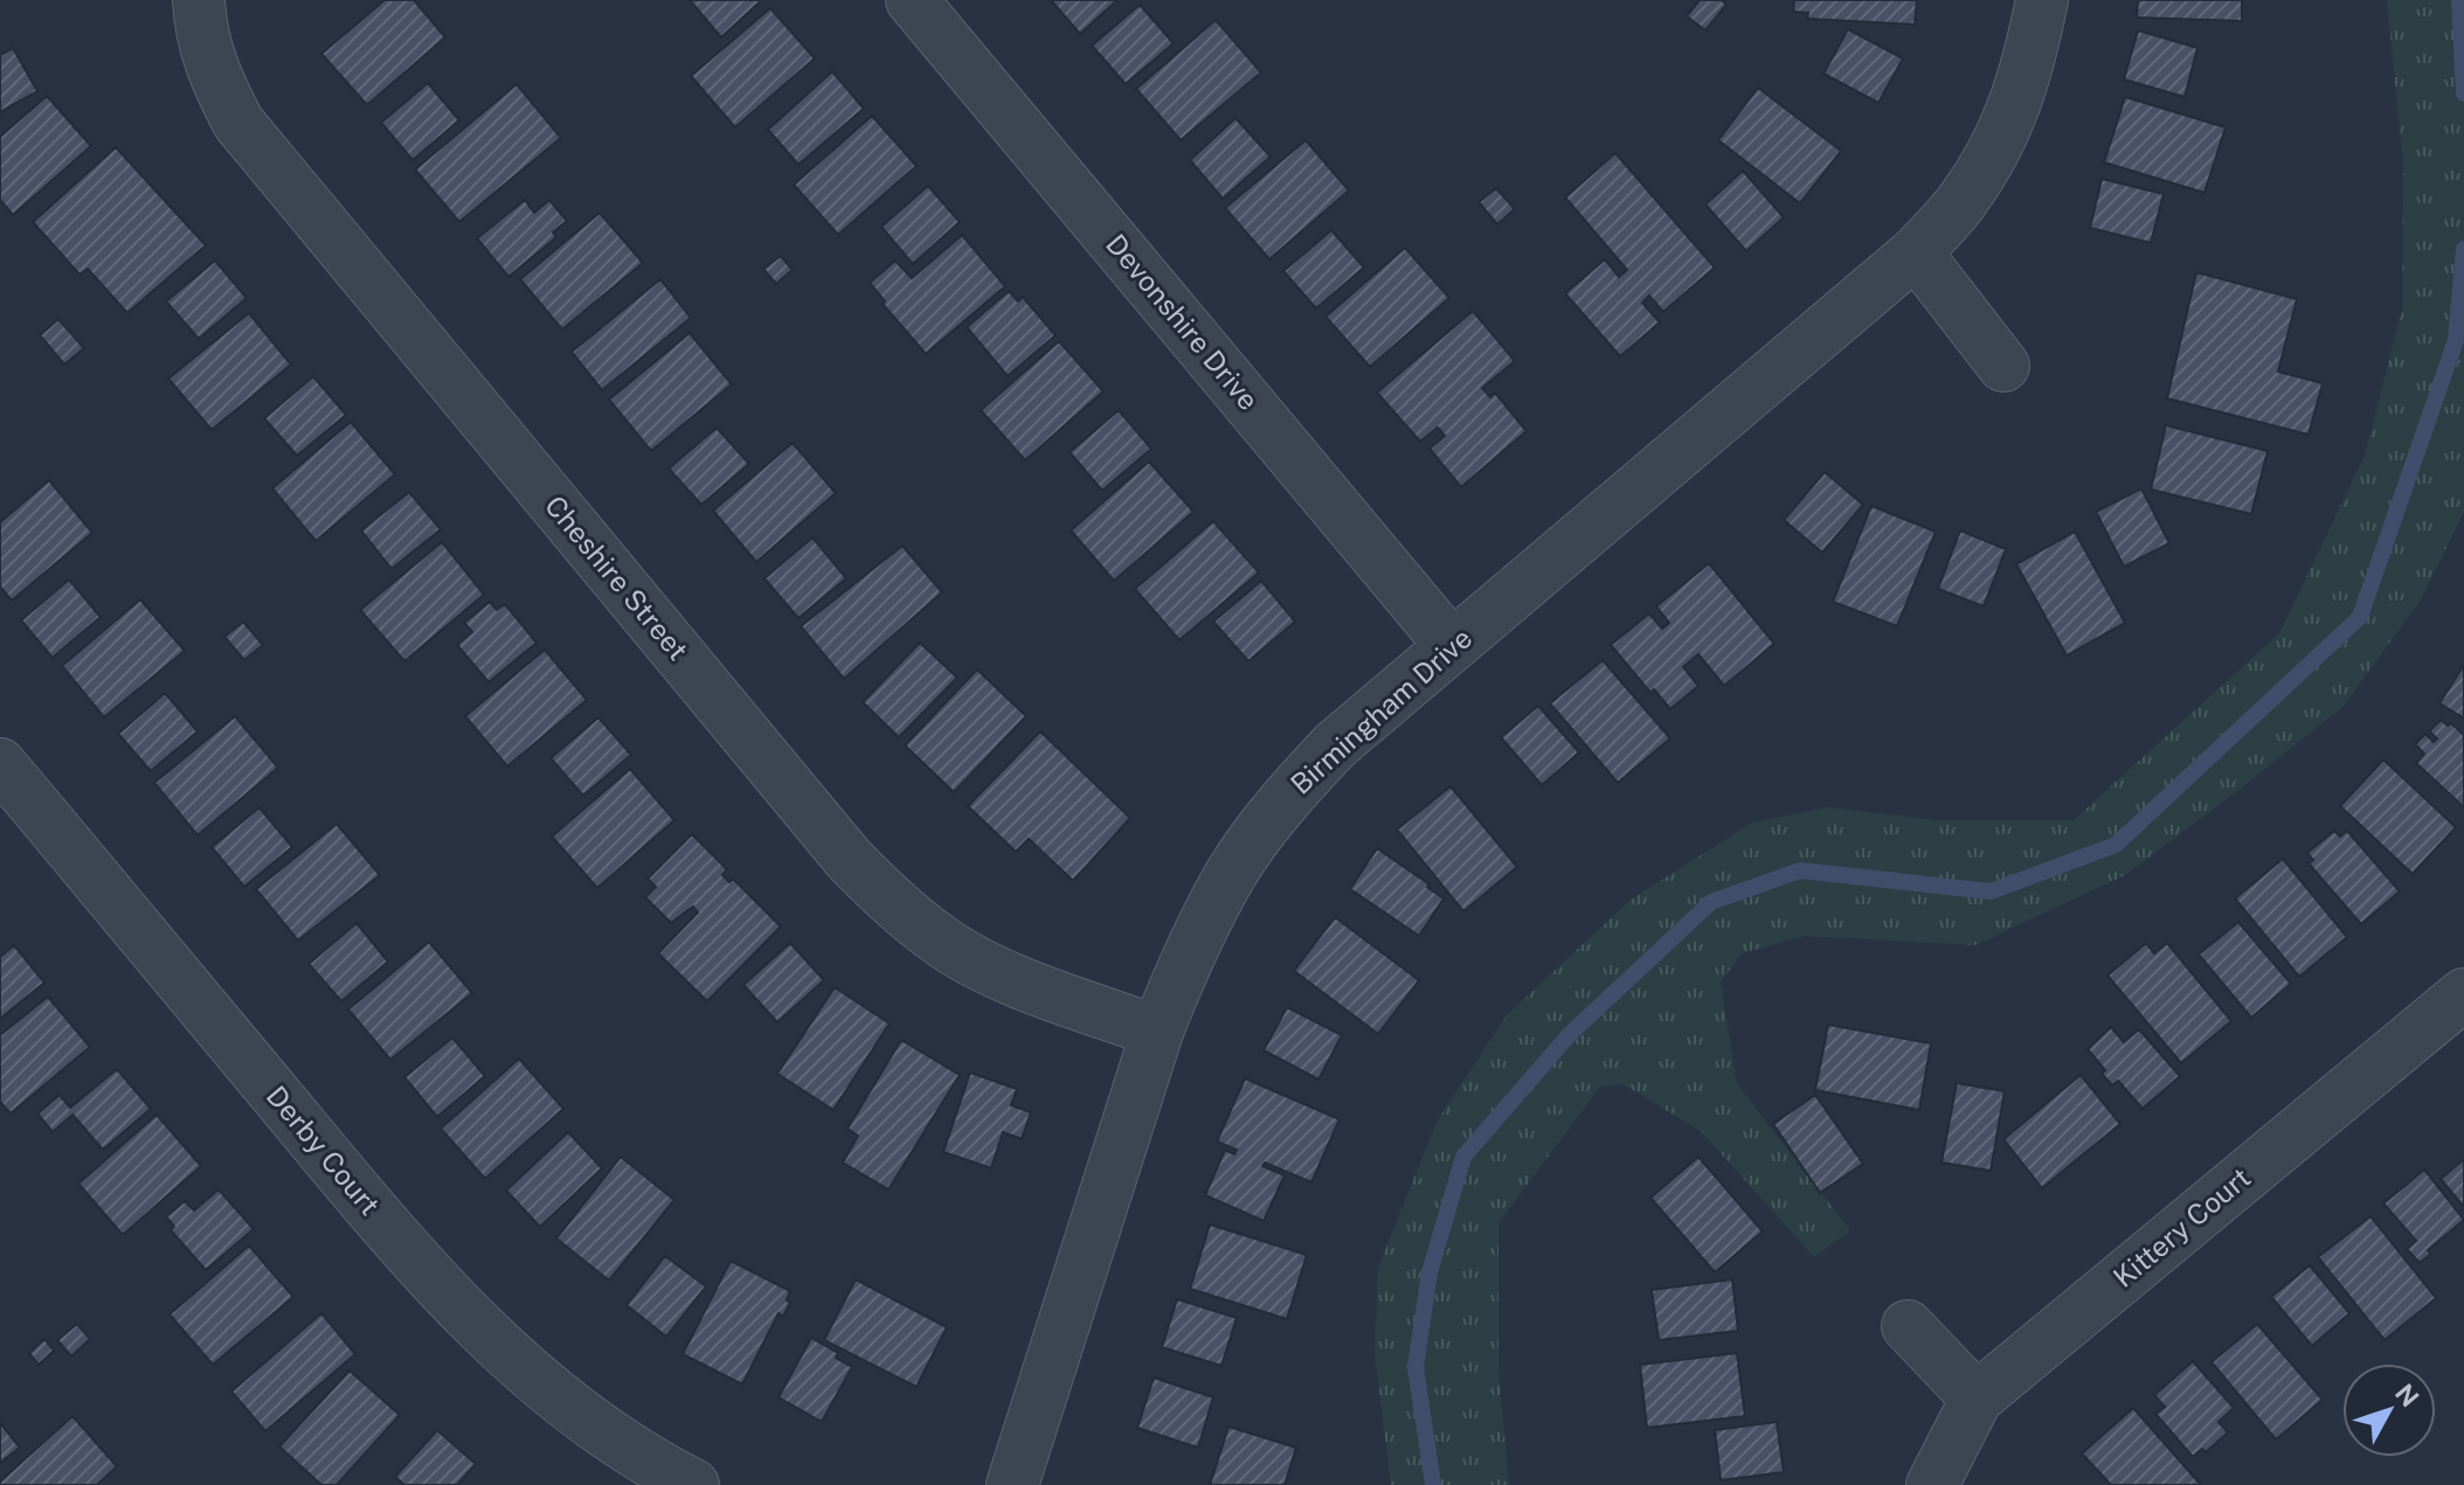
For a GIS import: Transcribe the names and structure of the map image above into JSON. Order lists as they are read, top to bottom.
{
  "streets": {
    "street": [
      "Devonshire Drive",
      "Cheshire Street",
      "Birmingham Drive",
      "Derby Court",
      "Kittery Court"
    ]
  },
  "crossings": [
    ["Devonshire Drive", "Birmingham Drive"],
    ["Cheshire Street", "Birmingham Drive"]
  ],
  "north": "top right"
}
